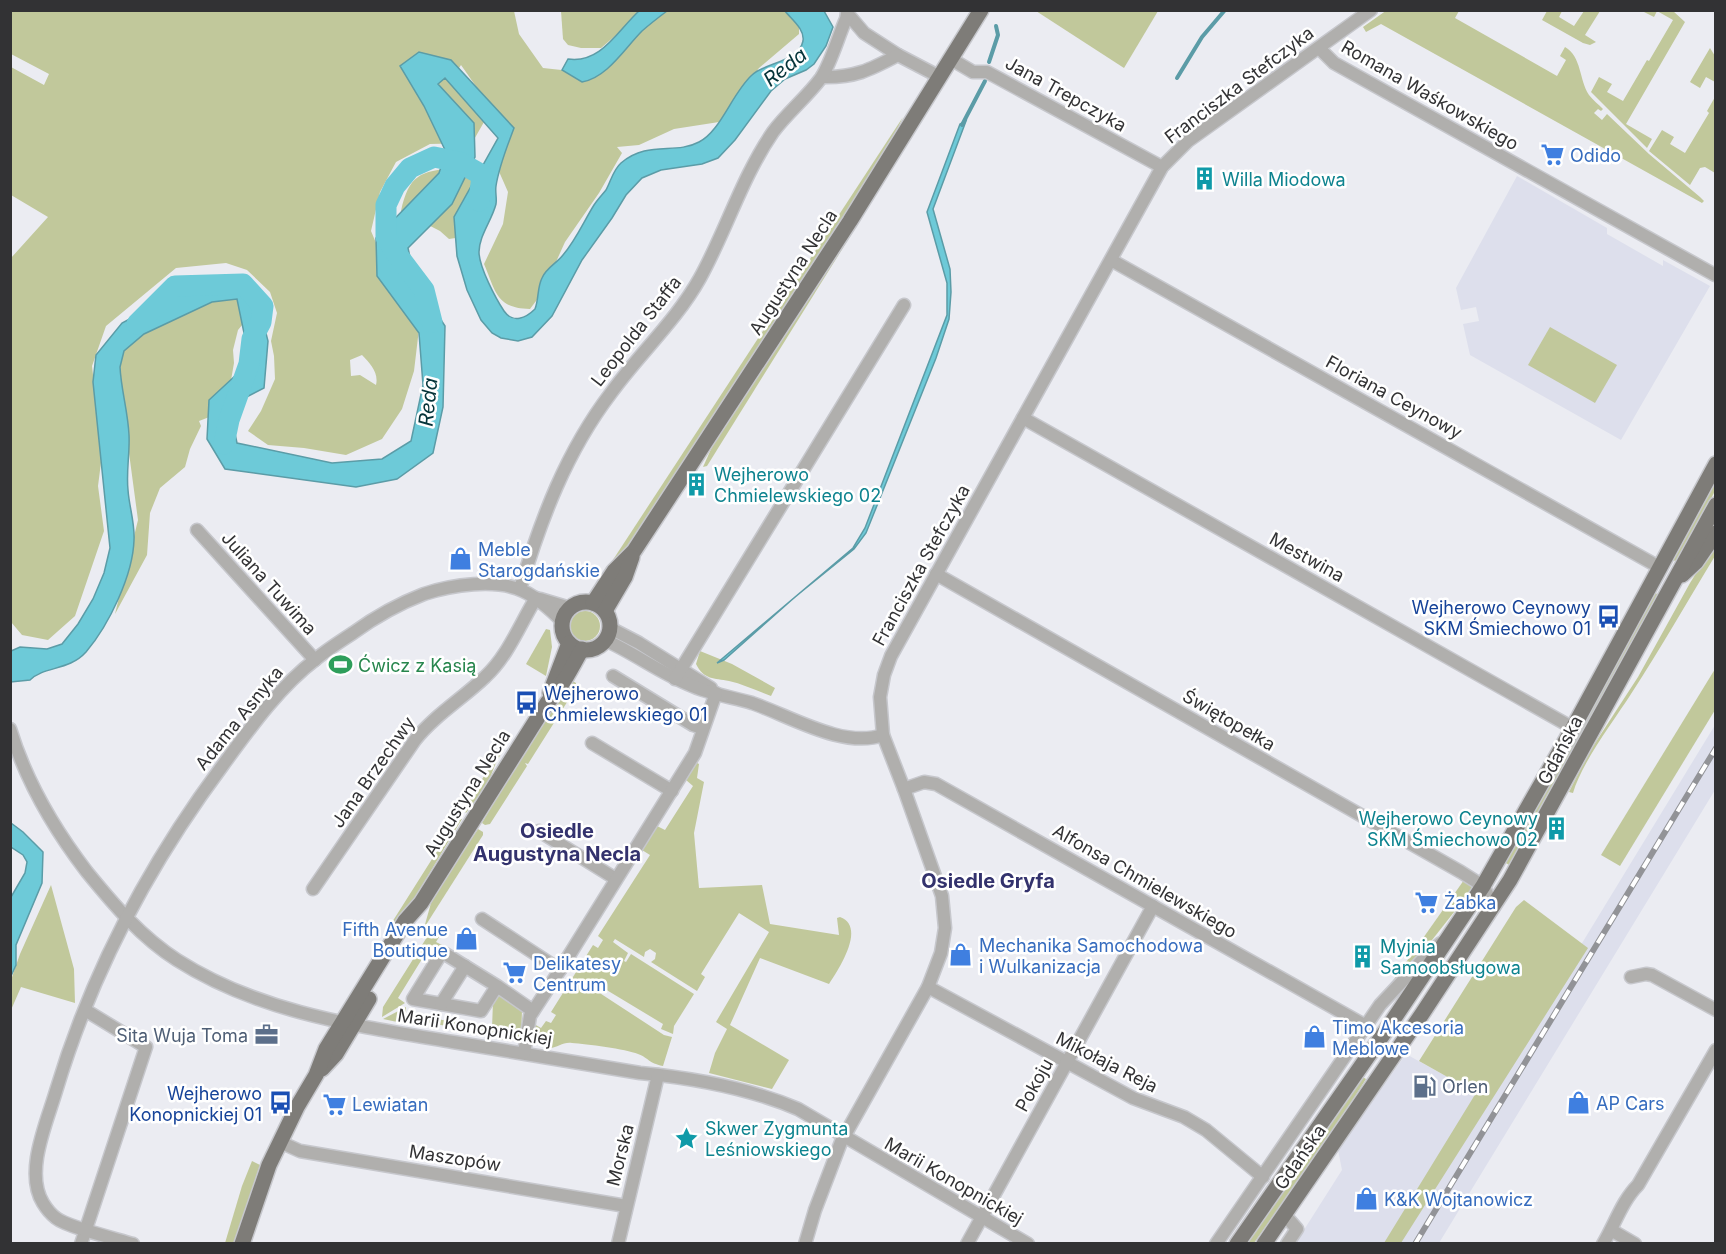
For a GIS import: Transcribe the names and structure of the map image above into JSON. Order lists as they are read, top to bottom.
{
  "streets": {
    "main road": ["Augustyna Necla", "Gdańska"],
    "street": [
      "Franciszka Stefczyka",
      "Jana Trepczyka",
      "Romana Waśkowskiego",
      "Leopolda Staffa",
      "Floriana Ceynowy",
      "Mestwina",
      "Juliana Tuwima",
      "Adama Asnyka",
      "Świętopełka",
      "Jana Brzechwy",
      "Alfonsa Chmielewskiego",
      "Marii Konopnickiej",
      "Mikołaja Reja",
      "Pokoju",
      "Morska",
      "Maszopów"
    ]
  },
  "crossings": [
    ["Franciszka Stefczyka", "Jana Trepczyka"],
    ["Franciszka Stefczyka", "Romana Waśkowskiego"],
    ["Franciszka Stefczyka", "Floriana Ceynowy"],
    ["Franciszka Stefczyka", "Mestwina"],
    ["Franciszka Stefczyka", "Świętopełka"],
    ["Franciszka Stefczyka", "Alfonsa Chmielewskiego"],
    ["Franciszka Stefczyka", "Marii Konopnickiej"],
    ["Franciszka Stefczyka", "Mikołaja Reja"],
    ["Jana Trepczyka", "Augustyna Necla"],
    ["Augustyna Necla", "Leopolda Staffa"],
    ["Augustyna Necla", "Adama Asnyka"],
    ["Augustyna Necla", "Marii Konopnickiej"],
    ["Augustyna Necla", "Maszopów"],
    ["Leopolda Staffa", "Adama Asnyka"],
    ["Floriana Ceynowy", "Gdańska"],
    ["Mestwina", "Gdańska"],
    ["Juliana Tuwima", "Adama Asnyka"],
    ["Adama Asnyka", "Jana Brzechwy"],
    ["Adama Asnyka", "Marii Konopnickiej"],
    ["Świętopełka", "Gdańska"],
    ["Gdańska", "Alfonsa Chmielewskiego"],
    ["Gdańska", "Mikołaja Reja"],
    ["Alfonsa Chmielewskiego", "Pokoju"],
    ["Marii Konopnickiej", "Pokoju"],
    ["Marii Konopnickiej", "Morska"],
    ["Mikołaja Reja", "Pokoju"],
    ["Morska", "Maszopów"]
  ],
  "districts": ["Osiedle Augustyna Necla", "Osiedle Gryfa"],
  "water": ["Reda"],
  "places": {
    "supermarket": [
      "Odido",
      "Żabka",
      "Delikatesy Centrum",
      "Lewiatan"
    ],
    "building": [
      "Willa Miodowa",
      "Wejherowo Chmielewskiego 02",
      "Wejherowo Ceynowy SKM Śmiechowo 02",
      "Myjnia Samoobsługowa"
    ],
    "shop": [
      "Meble Starogdańskie",
      "Fifth Avenue Boutique",
      "Mechanika Samochodowa i Wulkanizacja",
      "Timo Akcesoria Meblowe",
      "AP Cars",
      "K&K Wojtanowicz"
    ],
    "bus stop": ["Wejherowo Ceynowy SKM Śmiechowo 01", "Wejherowo Chmielewskiego 01", "Wejherowo Konopnickiej 01"],
    "sports": ["Ćwicz z Kasią"],
    "office": ["Sita Wuja Toma"],
    "fuel station": ["Orlen"],
    "place": ["Skwer Zygmunta Leśniowskiego"]
  }
}
